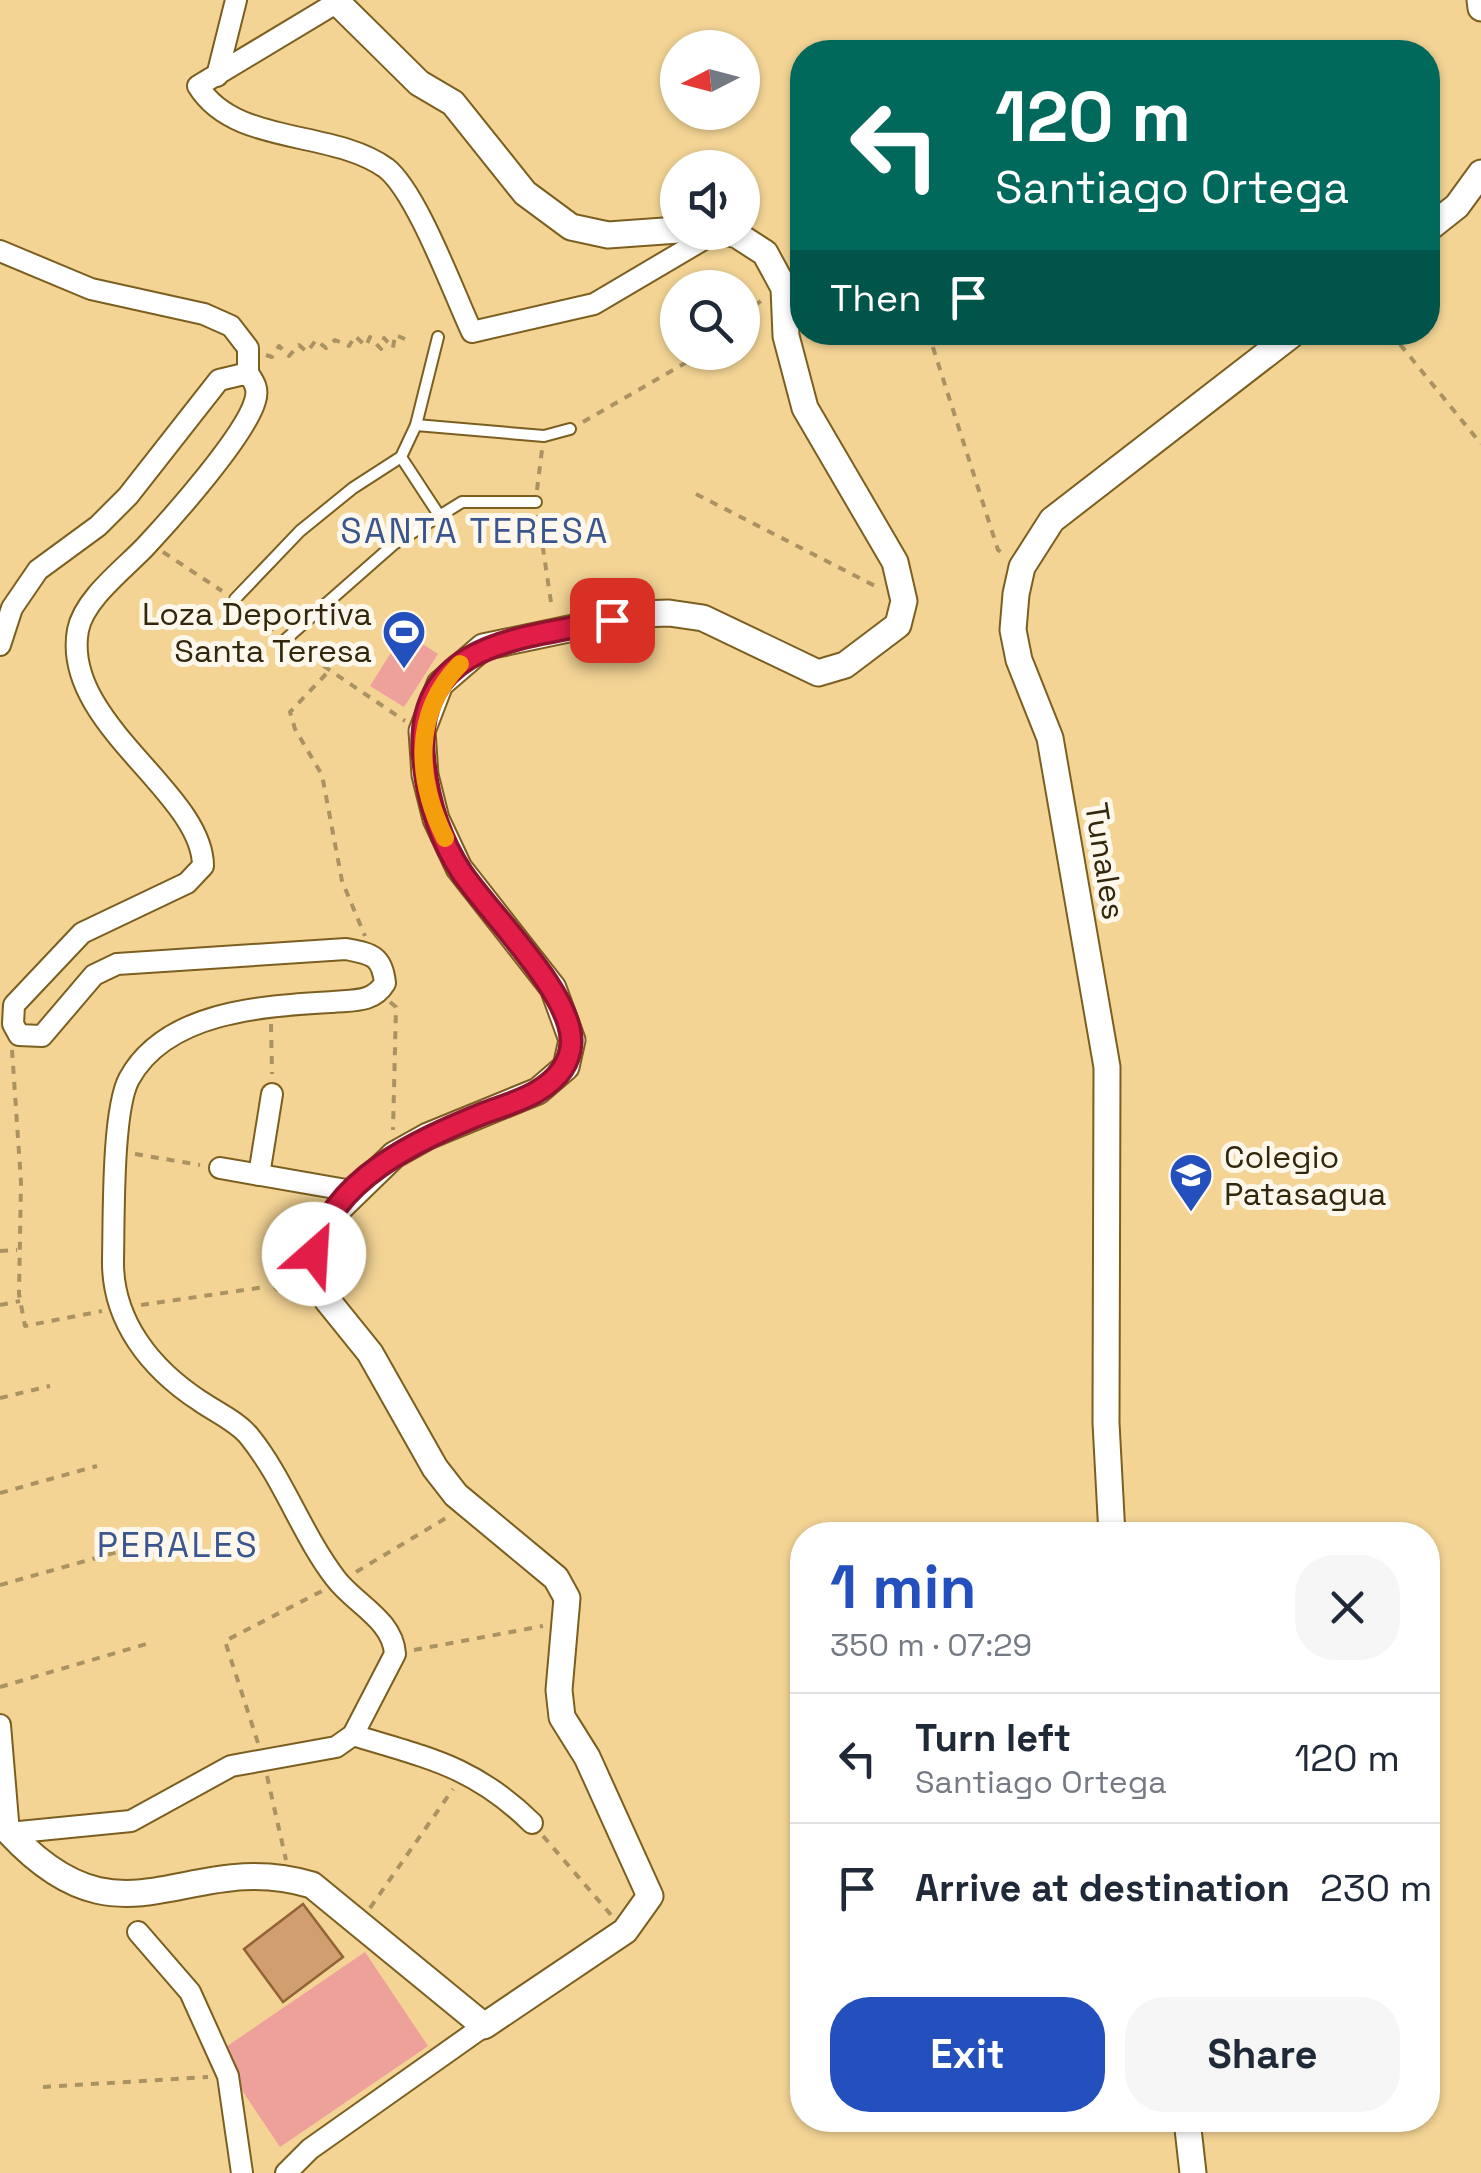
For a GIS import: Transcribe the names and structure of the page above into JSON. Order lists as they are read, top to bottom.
{
  "streets": {
    "street": ["Tunales"]
  },
  "districts": ["SANTA TERESA", "PERALES"],
  "places": {
    "sports": ["Loza Deportiva Santa Teresa"],
    "school or university": ["Colegio Patasagua"]
  },
  "north": "left",
  "page": {
    "turn": ["120 m", "Santiago Ortega"],
    "then": "Then",
    "heading": ["1 min", "350 m · 07:29"],
    "list": [
      {
        "name": "Turn left",
        "note": "Santiago Ortega",
        "value": "120 m"
      },
      {
        "name": "Arrive at destination",
        "value": "230 m"
      }
    ],
    "buttons": ["Exit", "Share"]
  }
}
